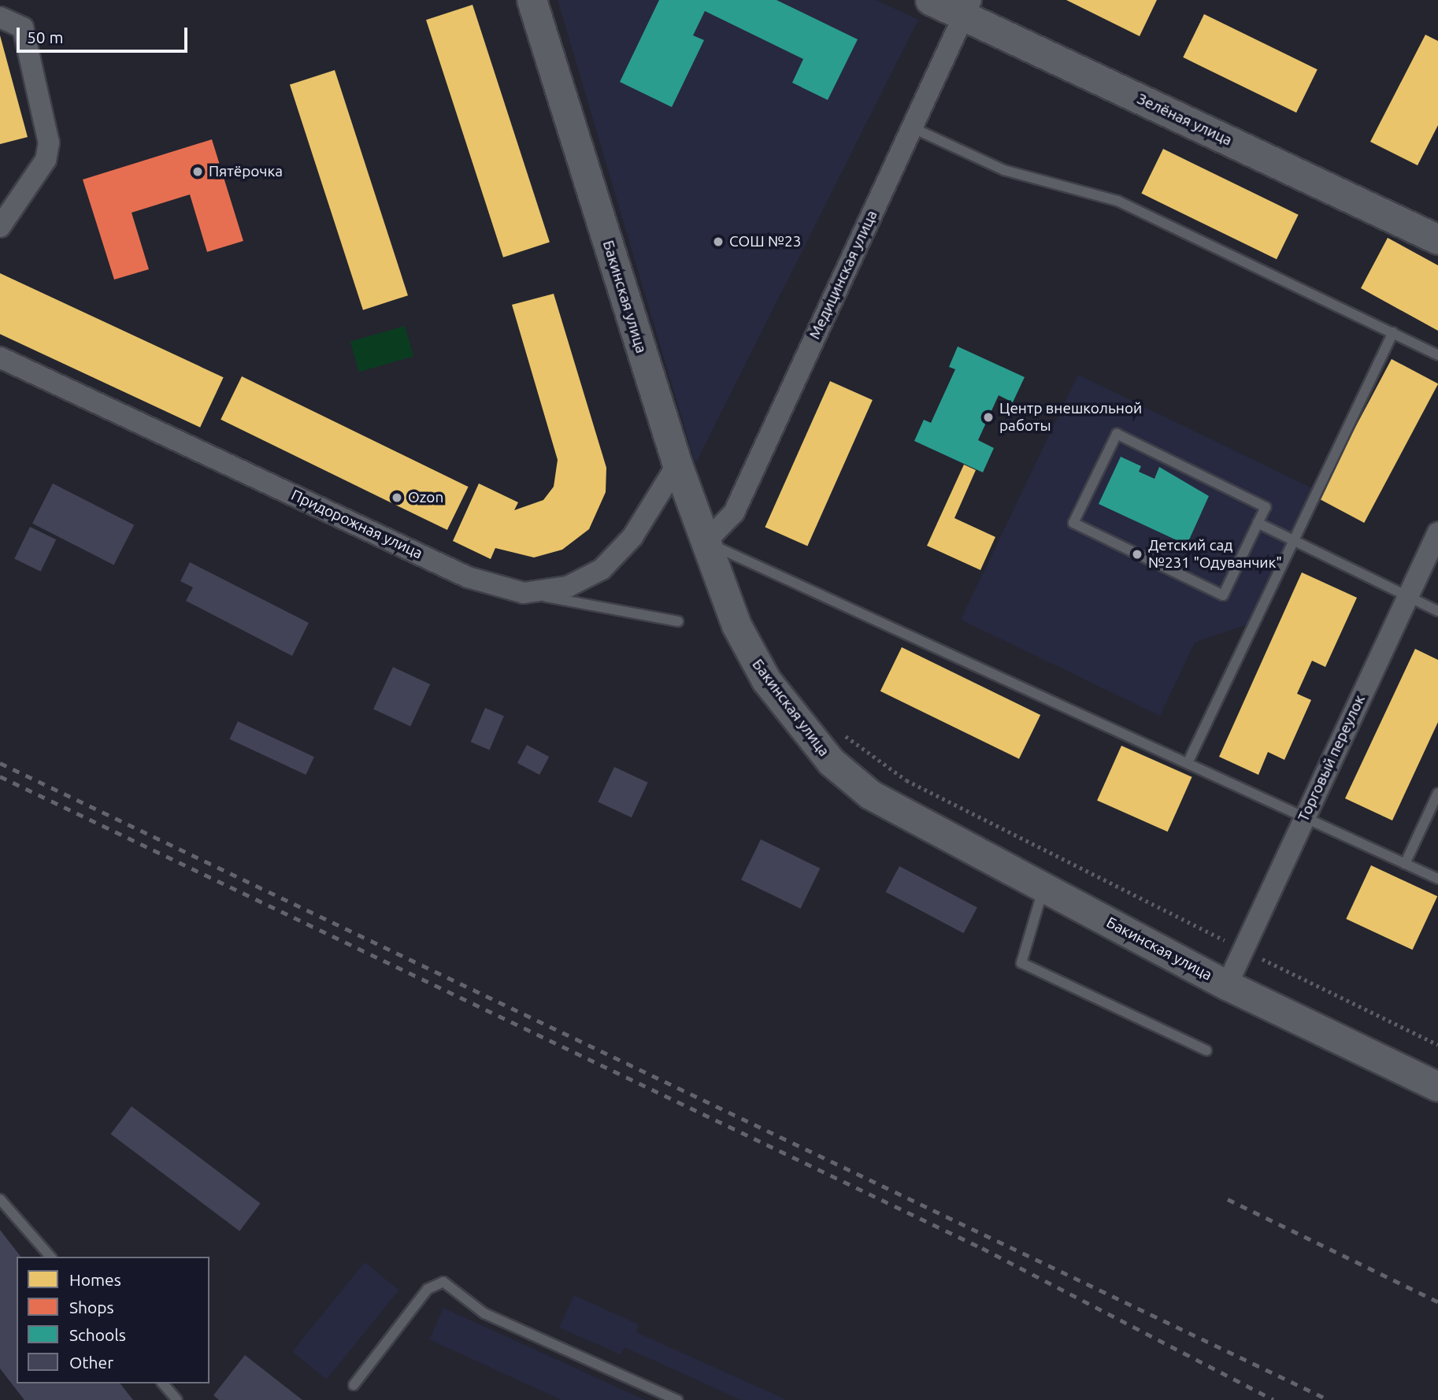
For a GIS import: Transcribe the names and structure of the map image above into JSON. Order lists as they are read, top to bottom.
{
  "streets": {
    "main road": ["Зелёная улица", "Бакинская улица"],
    "street": ["Медицинская улица", "Придорожная улица", "Торговый переулок"]
  },
  "crossings": [
    ["Зелёная улица", "Медицинская улица"],
    ["Медицинская улица", "Бакинская улица"],
    ["Бакинская улица", "Придорожная улица"],
    ["Бакинская улица", "Торговый переулок"]
  ],
  "places": [
    "Пятёрочка",
    "СОШ №23",
    "Центр внешкольной работы",
    "Ozon",
    "Детский сад №231 \"Одуванчик\""
  ],
  "legend": [
    "Homes",
    "Shops",
    "Schools",
    "Other"
  ],
  "scale_bar": "50 m"
}
